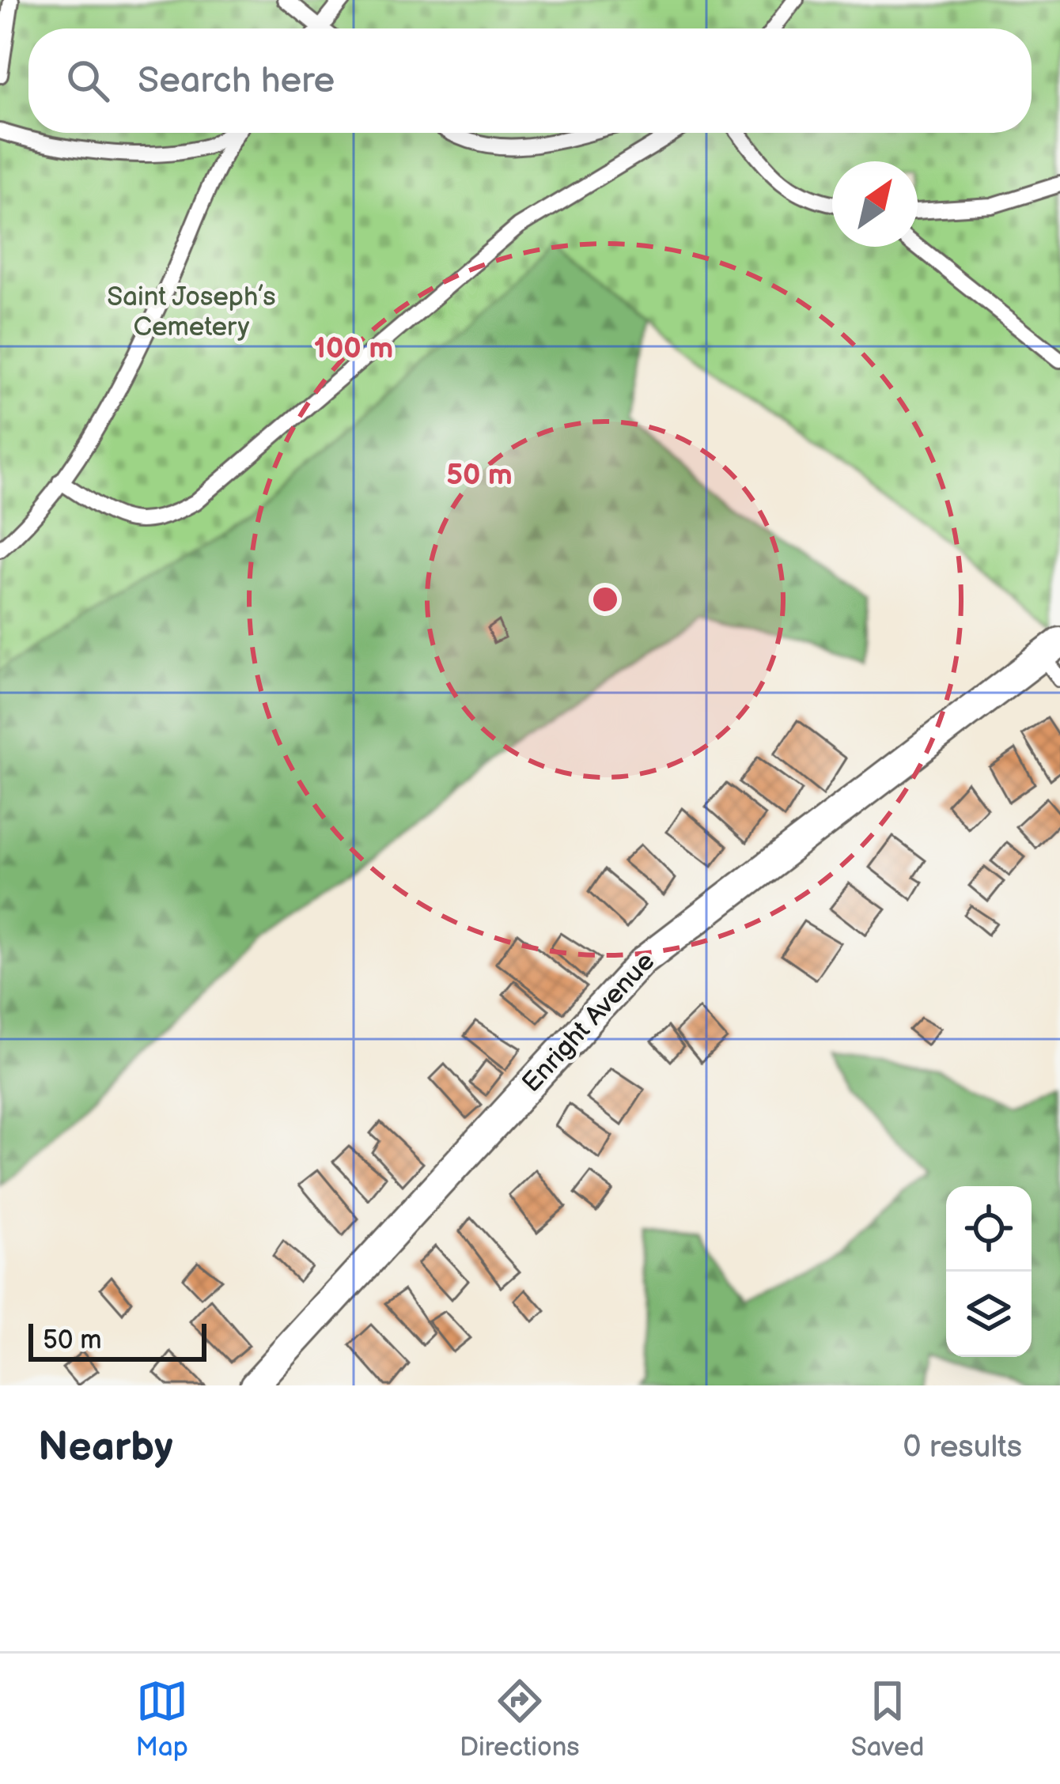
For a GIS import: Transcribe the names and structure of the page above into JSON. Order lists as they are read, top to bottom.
{
  "streets": {
    "street": ["Enright Avenue"]
  },
  "parks": ["Saint Joseph’s Cemetery"],
  "scale_bar": "50 m",
  "north": "top right",
  "page": {
    "search": "Search here",
    "scale": "50 m",
    "heading": ["Nearby", "0 results"],
    "nav": ["Map", "Directions", "Saved"]
  },
  "rings": ["100 m", "50 m"]
}
